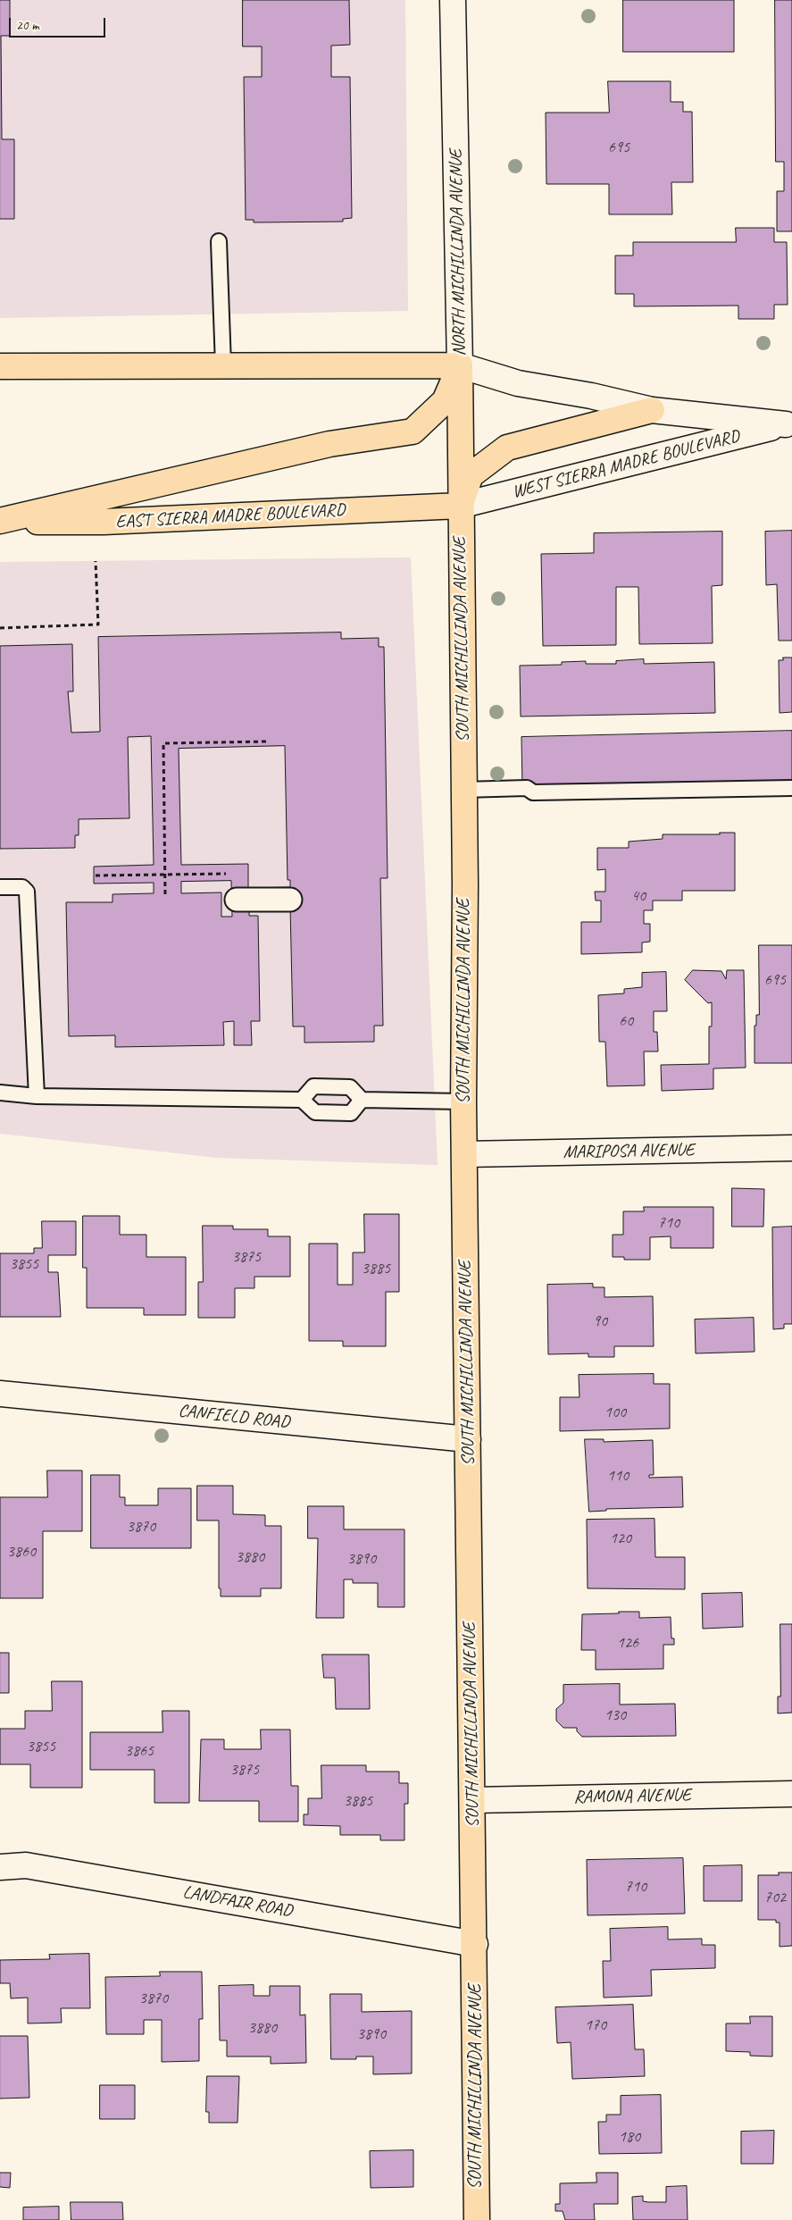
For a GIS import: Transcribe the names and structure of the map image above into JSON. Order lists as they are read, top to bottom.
{
  "streets": {
    "main road": ["NORTH MICHILLINDA AVENUE", "EAST SIERRA MADRE BOULEVARD", "SOUTH MICHILLINDA AVENUE"],
    "street": [
      "WEST SIERRA MADRE BOULEVARD",
      "MARIPOSA AVENUE",
      "CANFIELD ROAD",
      "RAMONA AVENUE",
      "LANDFAIR ROAD"
    ]
  },
  "crossings": [
    ["NORTH MICHILLINDA AVENUE", "WEST SIERRA MADRE BOULEVARD"],
    ["NORTH MICHILLINDA AVENUE", "EAST SIERRA MADRE BOULEVARD"],
    ["NORTH MICHILLINDA AVENUE", "SOUTH MICHILLINDA AVENUE"],
    ["WEST SIERRA MADRE BOULEVARD", "EAST SIERRA MADRE BOULEVARD"],
    ["WEST SIERRA MADRE BOULEVARD", "SOUTH MICHILLINDA AVENUE"],
    ["EAST SIERRA MADRE BOULEVARD", "SOUTH MICHILLINDA AVENUE"],
    ["SOUTH MICHILLINDA AVENUE", "MARIPOSA AVENUE"],
    ["SOUTH MICHILLINDA AVENUE", "CANFIELD ROAD"],
    ["SOUTH MICHILLINDA AVENUE", "RAMONA AVENUE"],
    ["SOUTH MICHILLINDA AVENUE", "LANDFAIR ROAD"]
  ],
  "house_numbers": [
    "695",
    "40",
    "695",
    "60",
    "710",
    "3875",
    "3855",
    "3885",
    "90",
    "100",
    "110",
    "3870",
    "120",
    "3860",
    "3880",
    "3890",
    "126",
    "130",
    "3855",
    "3865",
    "3875",
    "3885",
    "710",
    "702",
    "3870",
    "170",
    "3880",
    "3890",
    "180"
  ],
  "scale_bar": "20 m"
}
